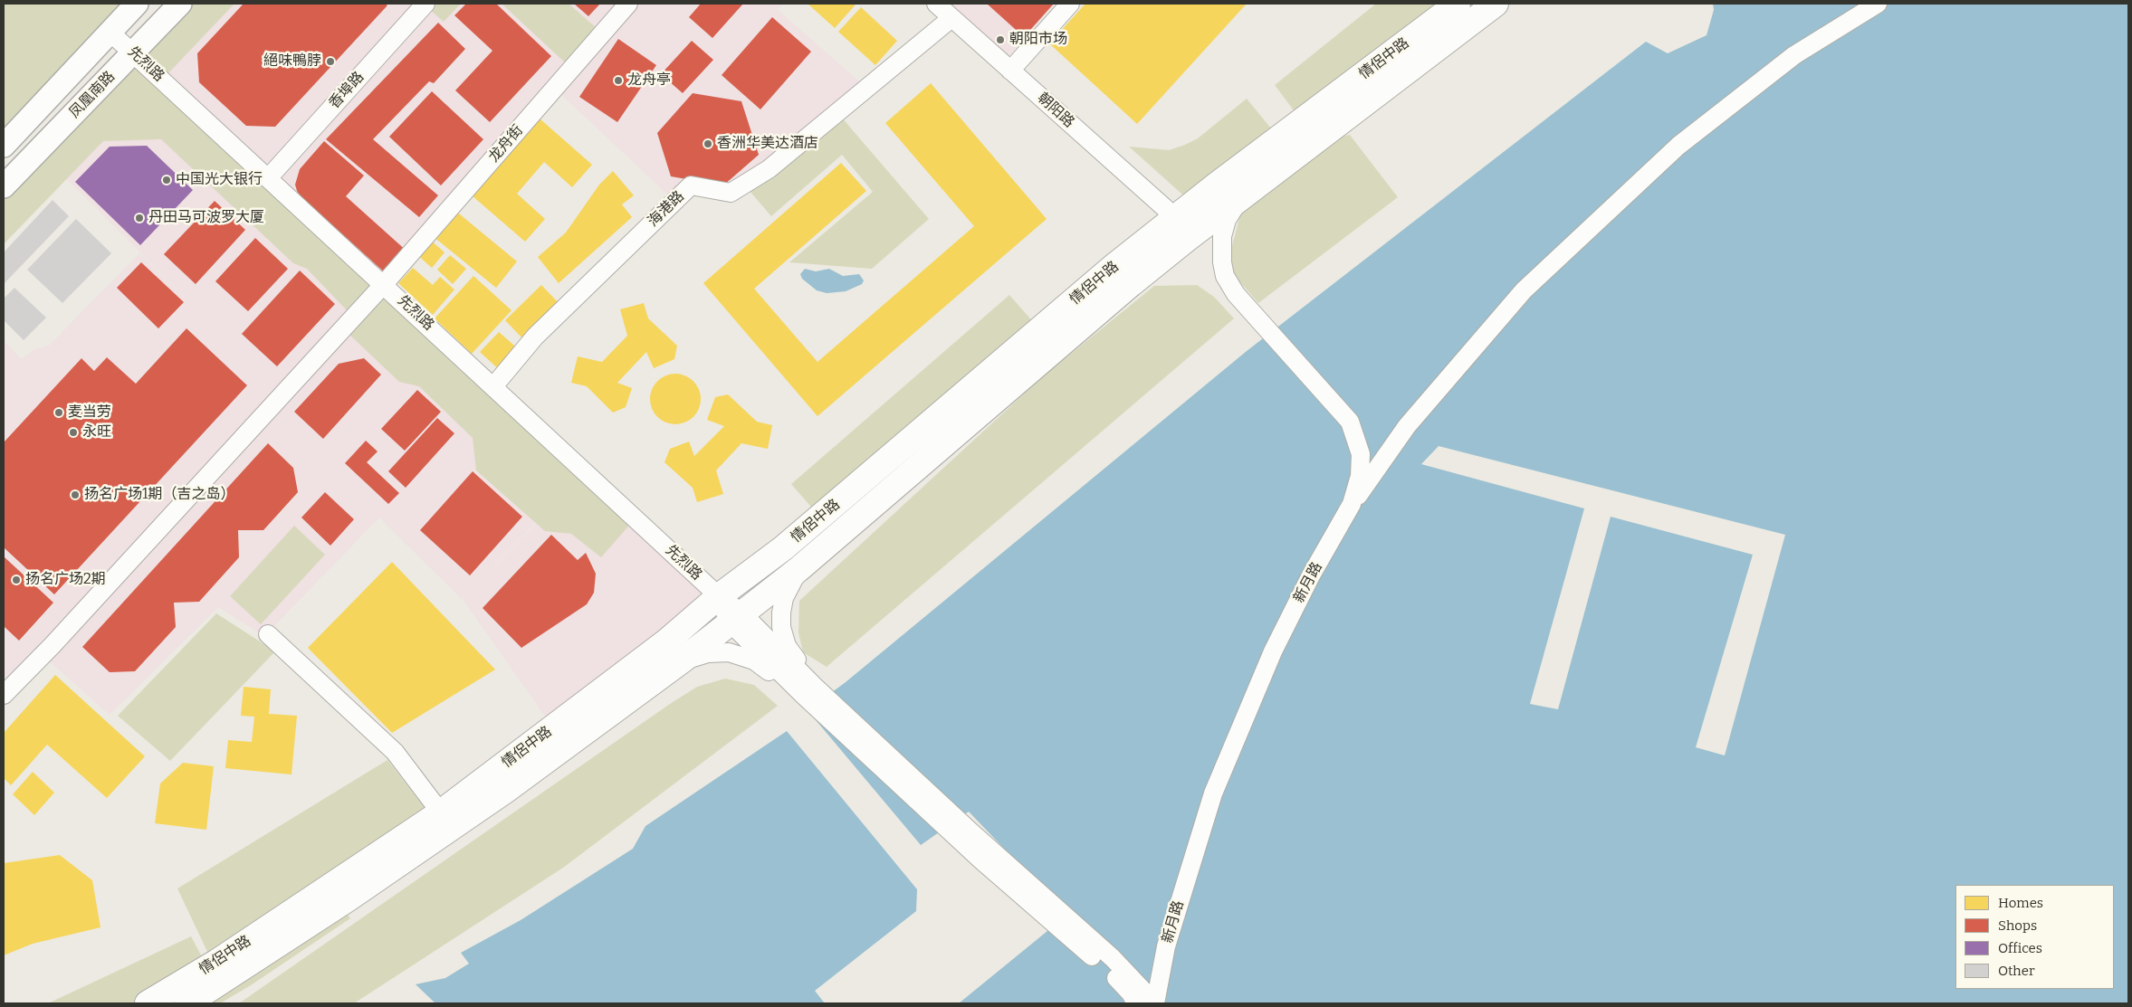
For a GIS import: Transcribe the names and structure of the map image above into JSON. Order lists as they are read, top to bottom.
{
  "streets": {
    "highway": ["情侶中路"],
    "main road": ["凤凰南路"],
    "street": [
      "先烈路",
      "香埠路",
      "朝阳路",
      "龙舟街",
      "海港路",
      "新月路"
    ]
  },
  "crossings": [
    ["情侶中路", "先烈路"],
    ["情侶中路", "朝阳路"],
    ["情侶中路", "新月路"],
    ["先烈路", "香埠路"],
    ["先烈路", "凤凰南路"],
    ["先烈路", "龙舟街"],
    ["先烈路", "海港路"],
    ["朝阳路", "海港路"]
  ],
  "places": [
    "朝阳市场",
    "絕味鴨脖",
    "龙舟亭",
    "香洲华美达酒店",
    "中国光大银行",
    "丹田马可波罗大厦",
    "麦当劳",
    "永旺",
    "扬名广场1期（吉之岛）",
    "扬名广场2期"
  ],
  "legend": [
    "Homes",
    "Shops",
    "Offices",
    "Other"
  ]
}
